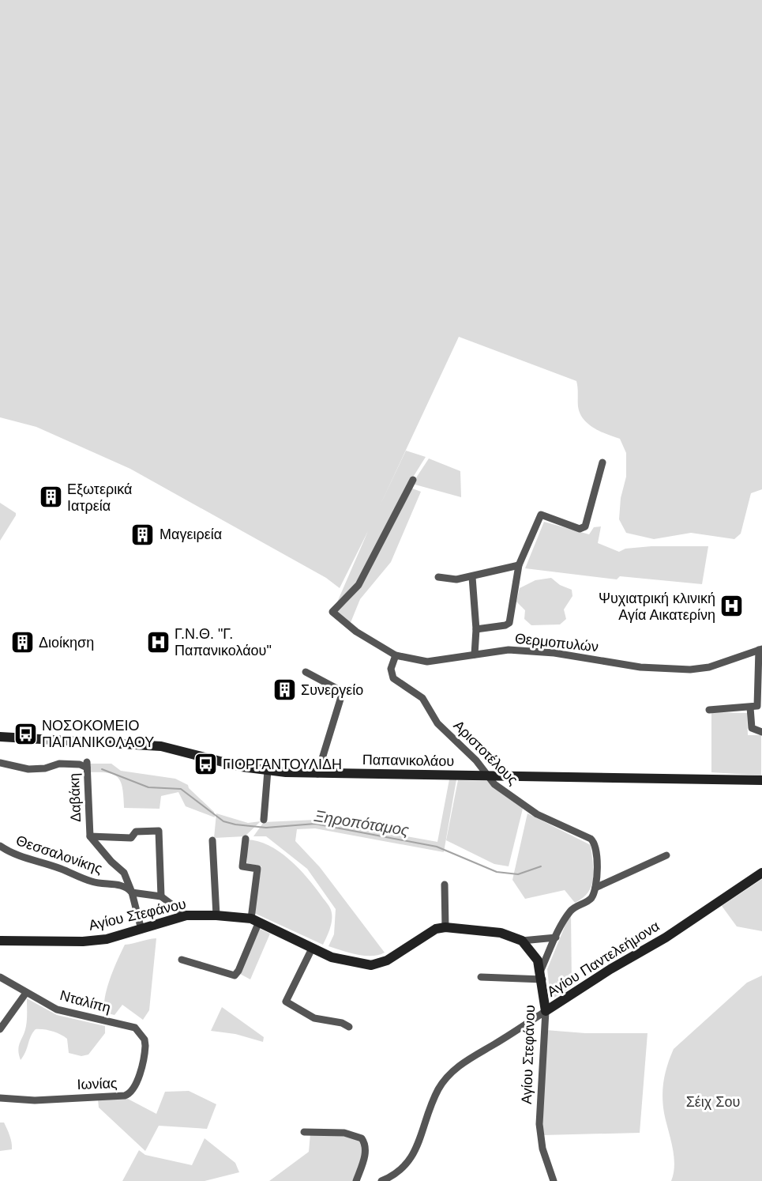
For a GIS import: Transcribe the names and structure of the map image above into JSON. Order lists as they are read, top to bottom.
{
  "streets": {
    "street": [
      "Θερμοπυλών",
      "Αριστοτέλους",
      "Παπανικολάου",
      "Δαβάκη",
      "Θεσσαλονίκης",
      "Αγίου Στεφάνου",
      "Αγίου Παντελεήμονα",
      "Νταλίπη",
      "Ιωνίας"
    ]
  },
  "crossings": [
    ["Θερμοπυλών", "Αριστοτέλους"],
    ["Αριστοτέλους", "Παπανικολάου"],
    ["Δαβάκη", "Θεσσαλονίκης"],
    ["Δαβάκη", "Αγίου Στεφάνου"],
    ["Θεσσαλονίκης", "Αγίου Στεφάνου"],
    ["Αγίου Στεφάνου", "Αγίου Παντελεήμονα"],
    ["Νταλίπη", "Ιωνίας"]
  ],
  "water": ["Ξηροπόταμος"],
  "parks": ["Σέιχ Σου"],
  "places": {
    "building": [
      "Εξωτερικά Ιατρεία",
      "Μαγειρεία",
      "Διοίκηση",
      "Συνεργείο"
    ],
    "hospital": ["Ψυχιατρική κλινική Αγία Αικατερίνη", "Γ.Ν.Θ. \"Γ. Παπανικολάου\""],
    "bus stop": ["ΝΟΣΟΚΟΜΕΙΟ ΠΑΠΑΝΙΚΟΛΑΟΥ", "ΓΙΟΡΓΑΝΤΟΥΛΙΔΗ"]
  }
}
